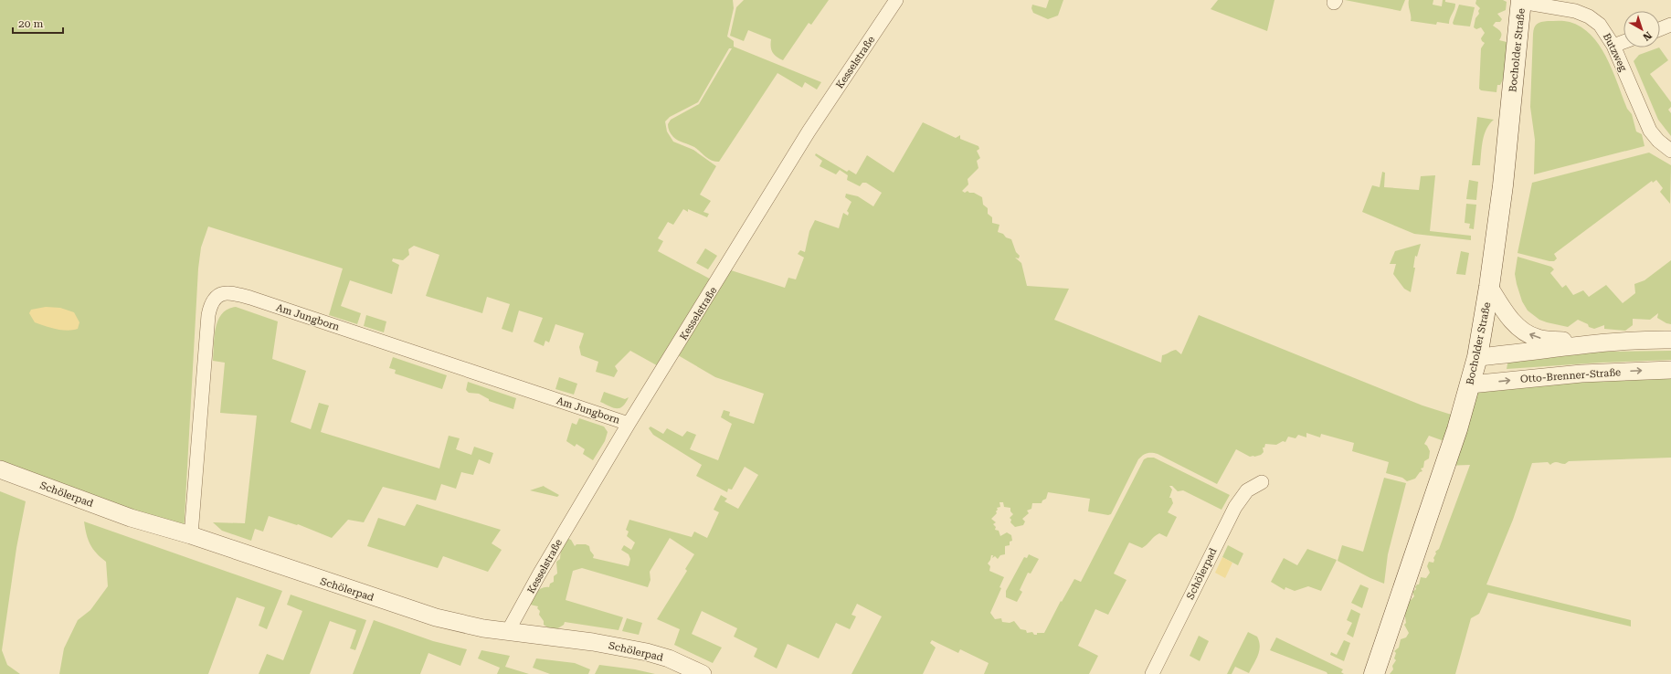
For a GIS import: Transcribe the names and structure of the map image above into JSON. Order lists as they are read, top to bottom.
{
  "streets": {
    "main road": ["Bocholder Straße"],
    "street": [
      "Butzweg",
      "Kesselstraße",
      "Am Jungborn",
      "Otto-Brenner-Straße",
      "Schölerpad"
    ]
  },
  "crossings": [
    ["Bocholder Straße", "Butzweg"],
    ["Bocholder Straße", "Otto-Brenner-Straße"],
    ["Kesselstraße", "Am Jungborn"],
    ["Kesselstraße", "Schölerpad"],
    ["Am Jungborn", "Schölerpad"]
  ],
  "scale_bar": "20 m",
  "north": "bottom right"
}
